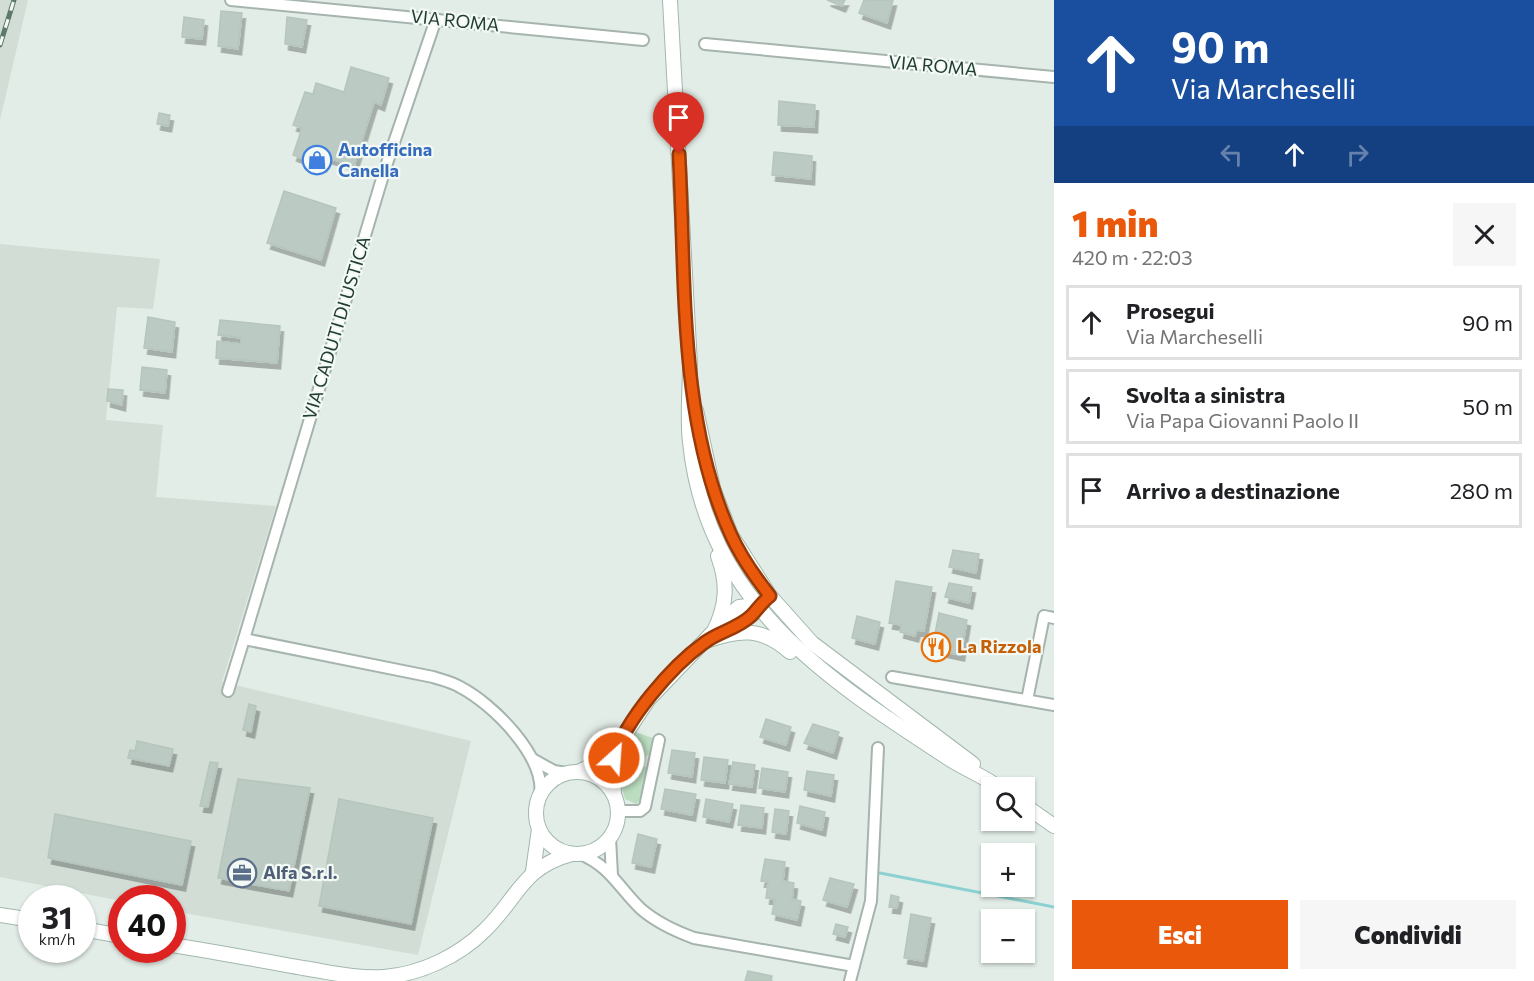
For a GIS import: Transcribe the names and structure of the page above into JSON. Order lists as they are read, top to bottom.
{
  "streets": {
    "street": ["VIA ROMA", "VIA CADUTI DI USTICA"]
  },
  "crossings": [
    ["VIA ROMA", "VIA CADUTI DI USTICA"]
  ],
  "places": {
    "shop": ["Autofficina Canella"],
    "restaurant": ["La Rizzola"],
    "office": ["Alfa S.r.l."]
  },
  "page": {
    "turn": ["90 m", "Via Marcheselli"],
    "heading": ["1 min", "420 m · 22:03"],
    "list": [
      {
        "name": "Prosegui",
        "note": "Via Marcheselli",
        "value": "90 m"
      },
      {
        "name": "Svolta a sinistra",
        "note": "Via Papa Giovanni Paolo II",
        "value": "50 m"
      },
      {
        "name": "Arrivo a destinazione",
        "value": "280 m"
      }
    ],
    "map_buttons": ["+", "−"],
    "speed": "31 km/h",
    "limit": "40",
    "buttons": ["Esci", "Condividi"]
  }
}
